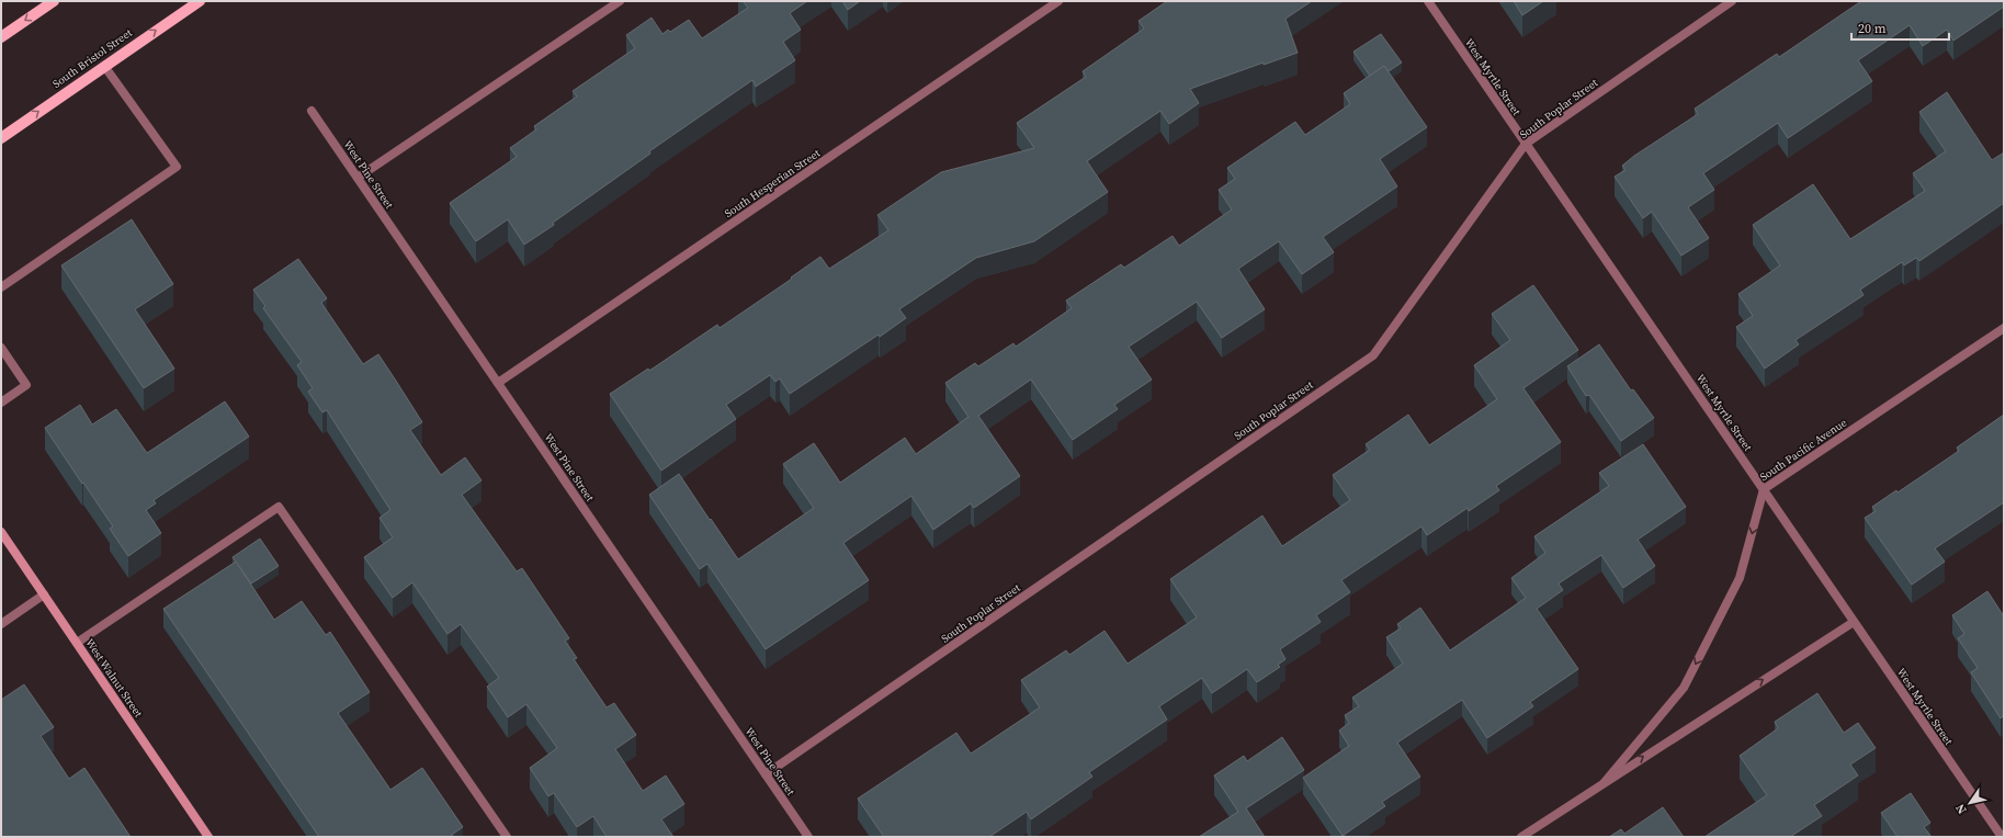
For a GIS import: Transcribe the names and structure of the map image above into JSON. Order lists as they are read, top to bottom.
{
  "streets": {
    "main road": ["South Bristol Street"],
    "street": [
      "West Myrtle Street",
      "South Poplar Street",
      "West Pine Street",
      "South Hesperian Street",
      "South Pacific Avenue",
      "West Walnut Street"
    ]
  },
  "crossings": [
    ["West Myrtle Street", "South Poplar Street"],
    ["West Myrtle Street", "South Pacific Avenue"],
    ["South Poplar Street", "West Pine Street"],
    ["West Pine Street", "South Hesperian Street"]
  ],
  "one_way": ["South Bristol Street"],
  "scale_bar": "20 m",
  "north": "bottom left"
}
